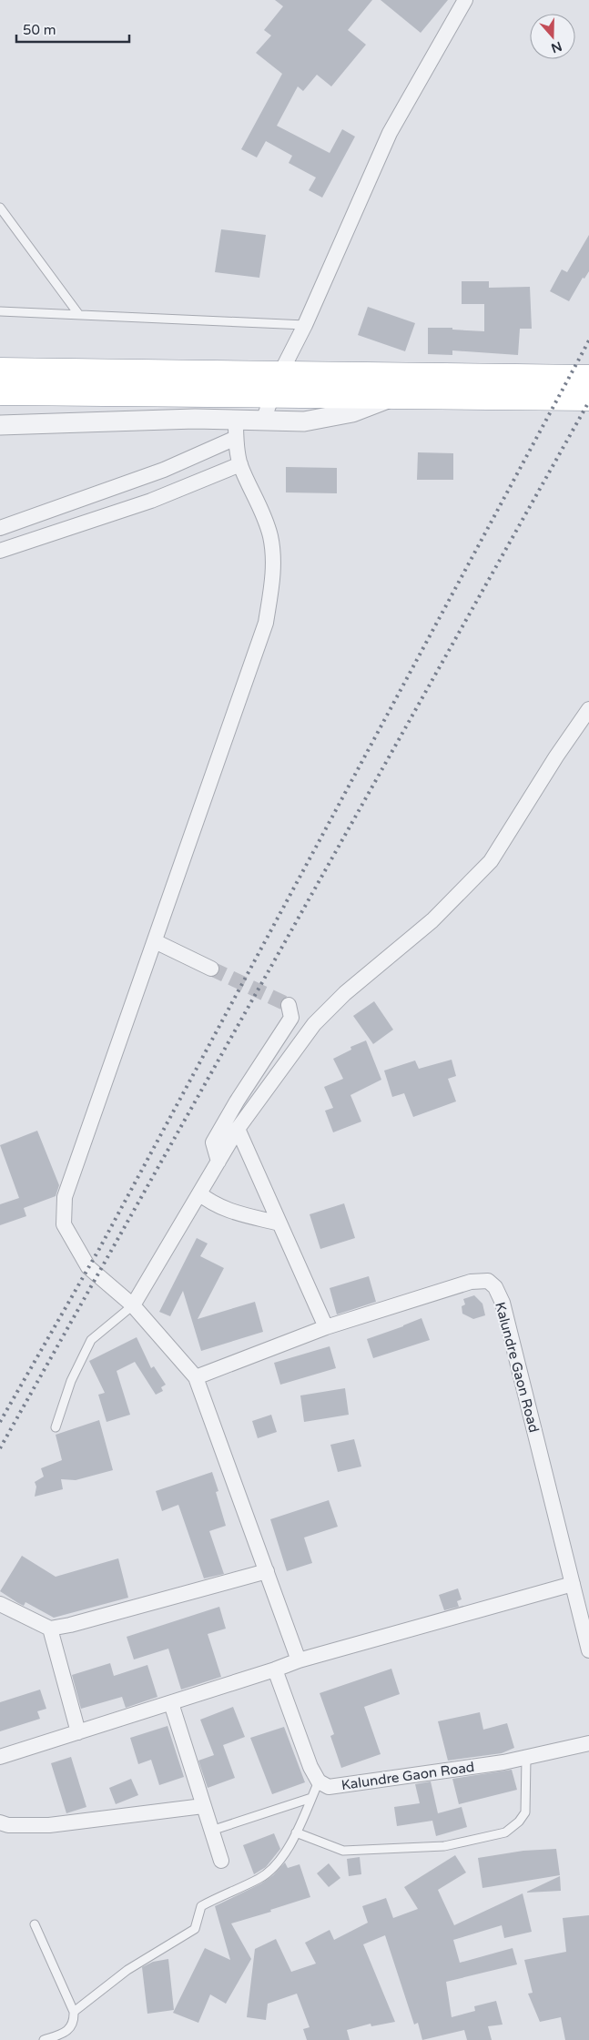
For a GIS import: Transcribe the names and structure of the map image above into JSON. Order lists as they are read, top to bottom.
{
  "streets": {
    "street": ["Kalundre Gaon Road"]
  },
  "scale_bar": "50 m",
  "north": "bottom"
}
